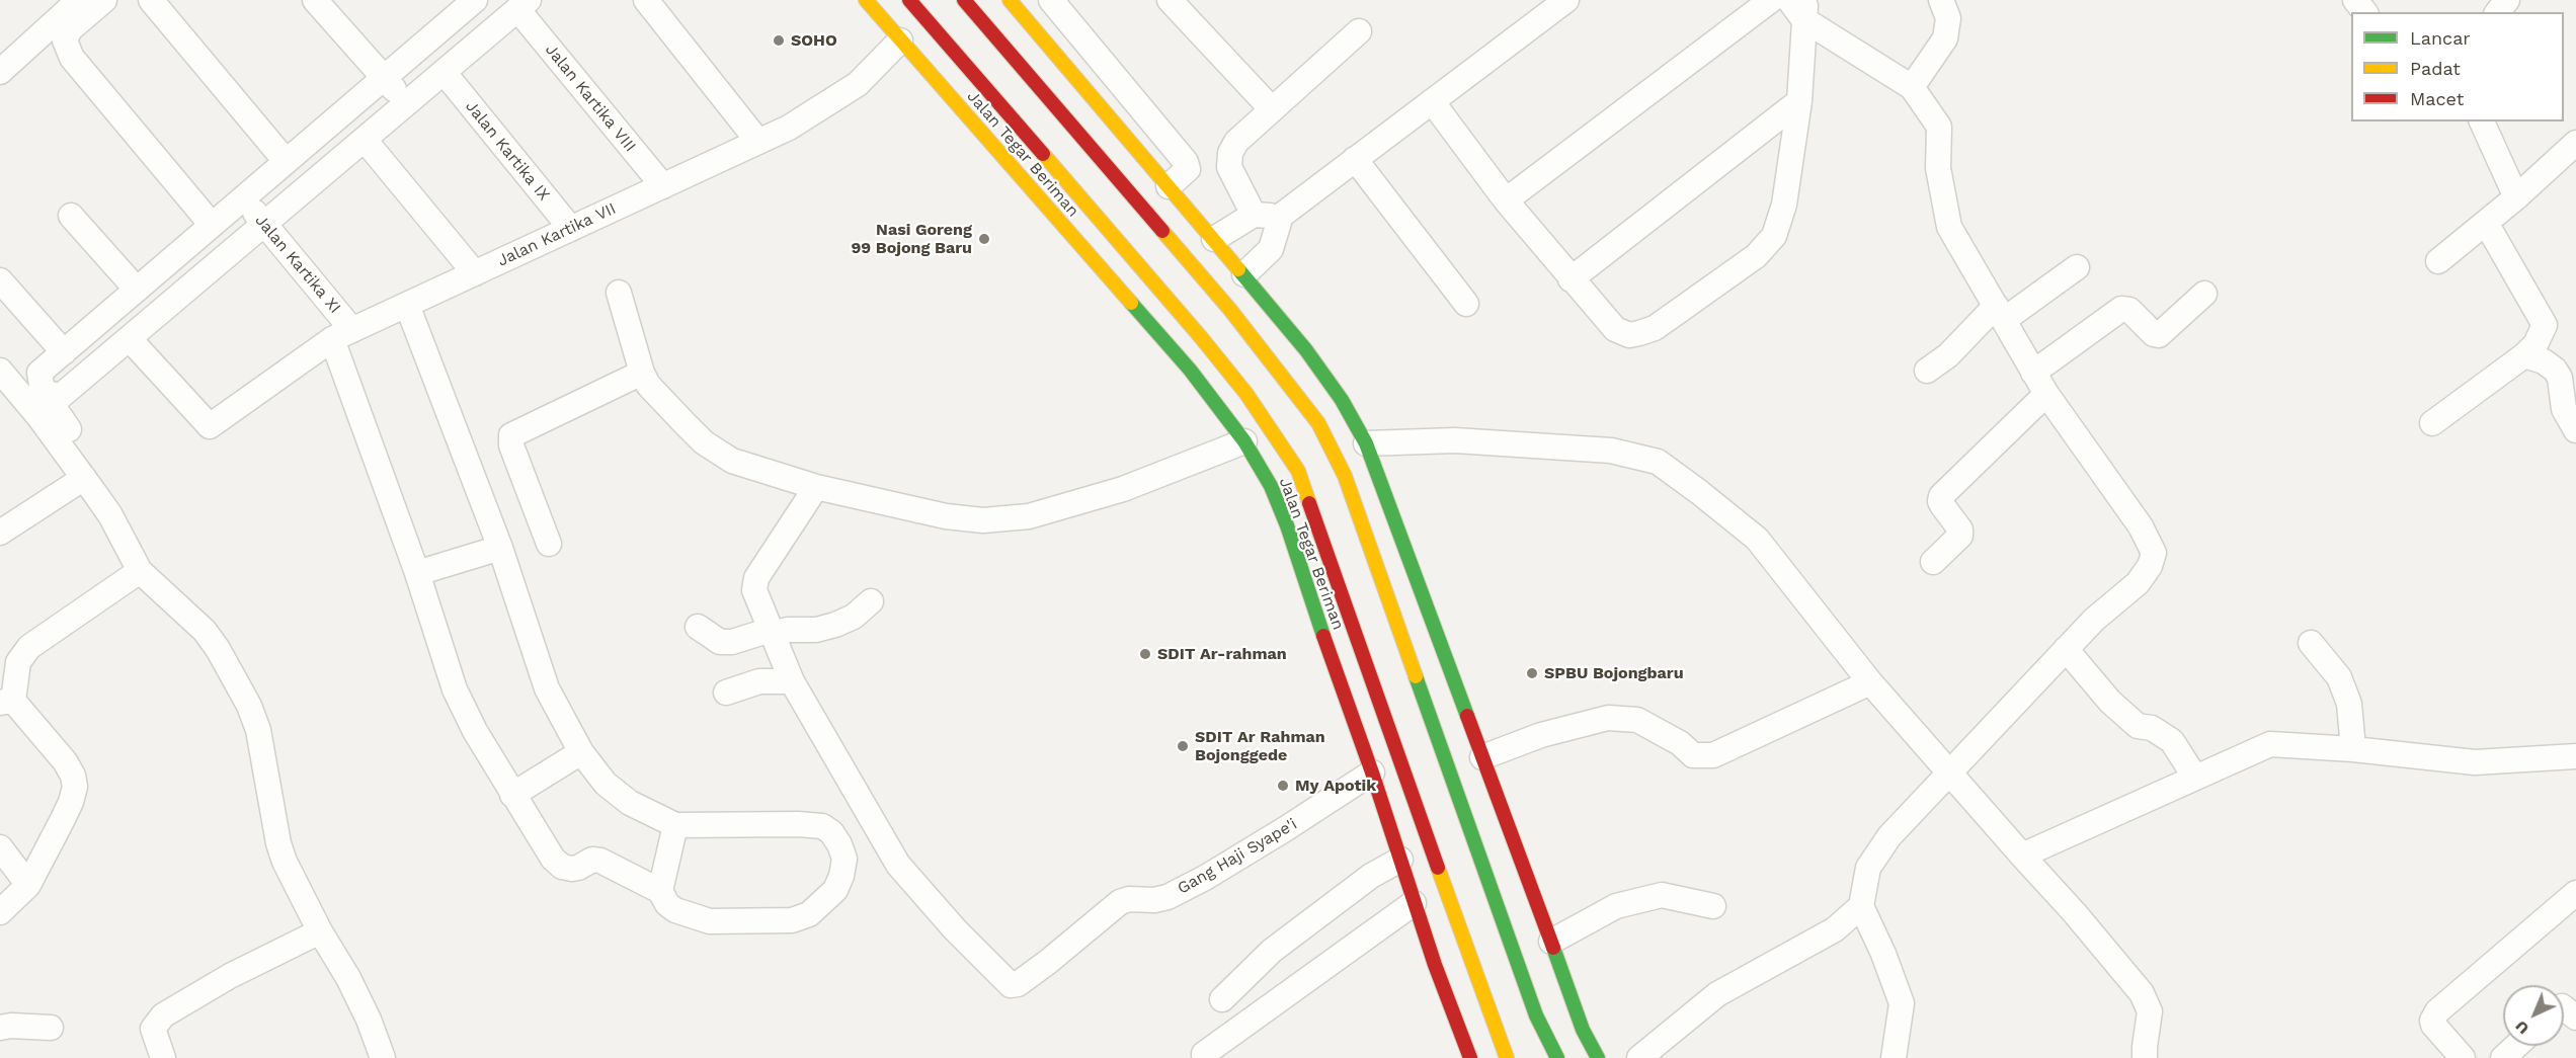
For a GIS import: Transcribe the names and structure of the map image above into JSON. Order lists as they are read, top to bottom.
{
  "streets": {
    "main road": ["Jalan Tegar Beriman"],
    "street": [
      "Jalan Kartika VIII",
      "Jalan Kartika IX",
      "Jalan Kartika VII",
      "Jalan Kartika XI",
      "Gang Haji Syape'i"
    ]
  },
  "crossings": [
    ["Jalan Kartika VIII", "Jalan Kartika VII"],
    ["Jalan Kartika IX", "Jalan Kartika VII"],
    ["Jalan Tegar Beriman", "Jalan Kartika VII"],
    ["Jalan Tegar Beriman", "Gang Haji Syape'i"],
    ["Jalan Kartika VII", "Jalan Kartika XI"]
  ],
  "places": [
    "SOHO",
    "Nasi Goreng 99 Bojong Baru",
    "SDIT Ar-rahman",
    "SPBU Bojongbaru",
    "SDIT Ar Rahman Bojonggede",
    "My Apotik"
  ],
  "legend": ["Lancar", "Padat", "Macet"],
  "north": "bottom left"
}
